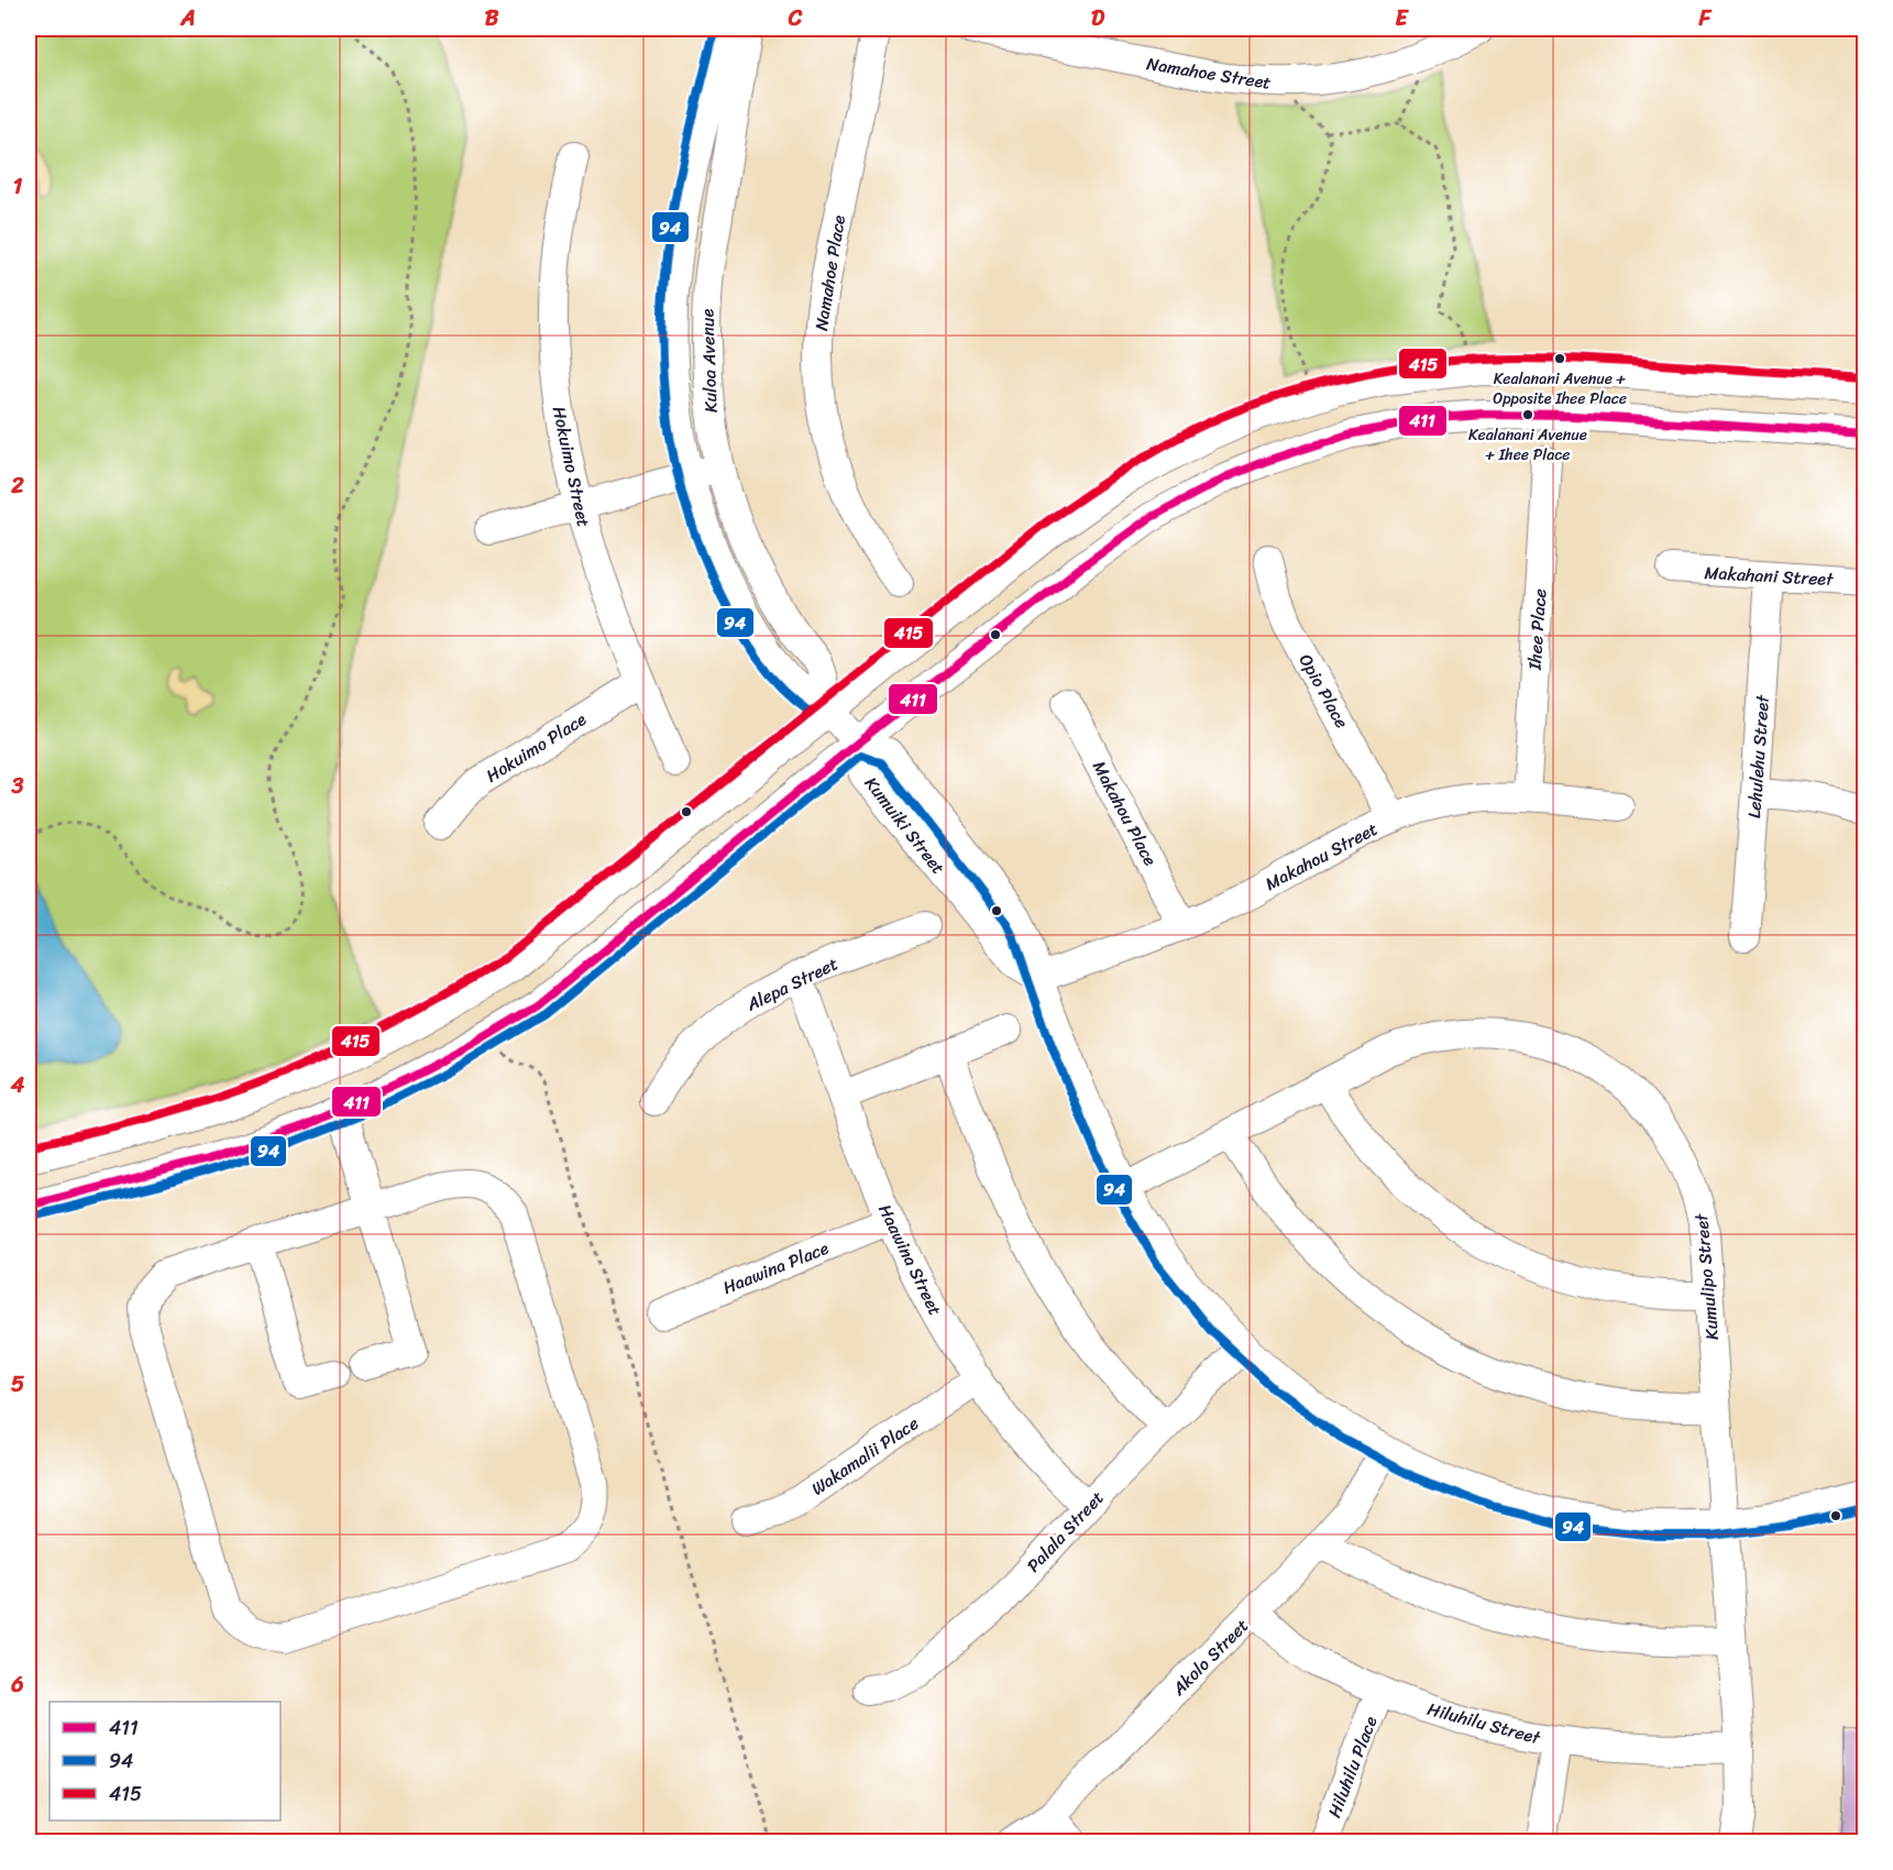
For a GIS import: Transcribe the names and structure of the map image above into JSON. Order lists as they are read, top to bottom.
{
  "streets": {
    "street": [
      "Namahoe Street",
      "Namahoe Place",
      "Kuloa Avenue",
      "Hokuimo Street",
      "Makahani Street",
      "Ihee Place",
      "Opio Place",
      "Hokuimo Place",
      "Lehulehu Street",
      "Makahou Place",
      "Kumuiki Street",
      "Makahou Street",
      "Alepa Street",
      "Haawina Street",
      "Haawina Place",
      "Kumulipo Street",
      "Wakamalii Place",
      "Palala Street",
      "Akolo Street",
      "Hiluhilu Street",
      "Hiluhilu Place"
    ]
  },
  "crossings": [
    ["Kuloa Avenue", "Kumuiki Street"],
    ["Hokuimo Street", "Hokuimo Place"],
    ["Makahani Street", "Lehulehu Street"],
    ["Ihee Place", "Makahou Street"],
    ["Opio Place", "Makahou Street"],
    ["Makahou Place", "Makahou Street"],
    ["Kumuiki Street", "Makahou Street"],
    ["Kumuiki Street", "Kumulipo Street"],
    ["Kumuiki Street", "Palala Street"],
    ["Kumuiki Street", "Akolo Street"],
    ["Alepa Street", "Haawina Street"],
    ["Haawina Street", "Haawina Place"],
    ["Haawina Street", "Wakamalii Place"],
    ["Haawina Street", "Palala Street"],
    ["Kumulipo Street", "Hiluhilu Street"],
    ["Akolo Street", "Hiluhilu Street"],
    ["Hiluhilu Street", "Hiluhilu Place"]
  ],
  "places": ["Kealanani Avenue + Opposite Ihee Place", "Kealanani Avenue + Ihee Place"],
  "lines": ["transit line 94", "transit line 415", "transit line 411"],
  "legend": ["411", "94", "415"],
  "grid": {
    "columns": [
      "A",
      "B",
      "C",
      "D",
      "E",
      "F"
    ],
    "rows": [
      "1",
      "2",
      "3",
      "4",
      "5",
      "6"
    ]
  }
}
